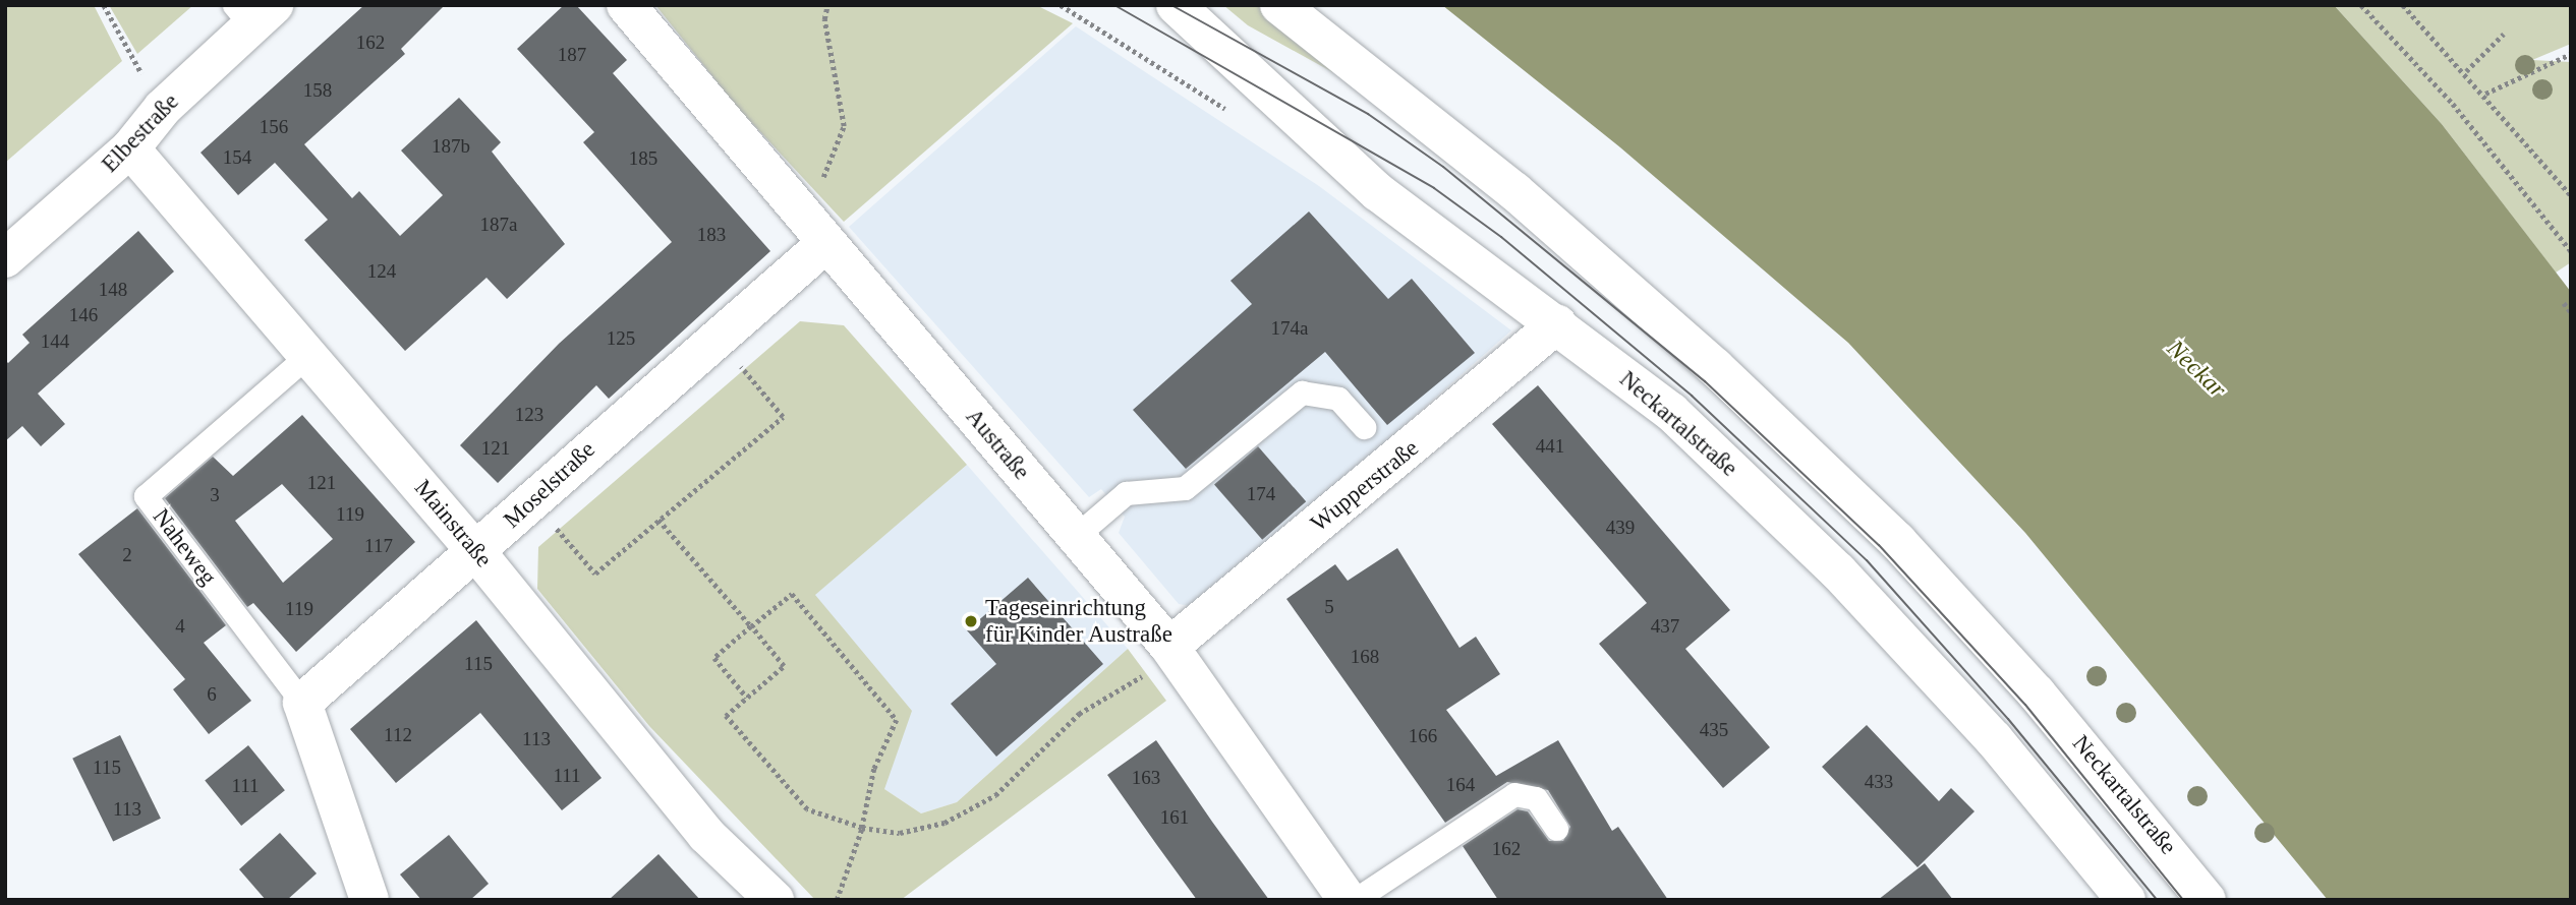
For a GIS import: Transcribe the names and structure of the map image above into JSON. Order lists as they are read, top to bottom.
{
  "streets": {
    "street": [
      "Elbestraße",
      "Neckartalstraße",
      "Austraße",
      "Moselstraße",
      "Wupperstraße",
      "Mainstraße"
    ],
    "lane": ["Naheweg"]
  },
  "crossings": [
    ["Elbestraße", "Mainstraße"],
    ["Neckartalstraße", "Wupperstraße"],
    ["Austraße", "Moselstraße"],
    ["Austraße", "Wupperstraße"],
    ["Moselstraße", "Mainstraße"],
    ["Moselstraße", "Naheweg"],
    ["Mainstraße", "Naheweg"]
  ],
  "water": ["Neckar"],
  "places": ["Tageseinrichtung für Kinder Austraße"],
  "house_numbers": [
    "162",
    "187",
    "158",
    "156",
    "187b",
    "154",
    "185",
    "187a",
    "183",
    "124",
    "148",
    "146",
    "174a",
    "125",
    "144",
    "123",
    "441",
    "121",
    "121",
    "174",
    "3",
    "119",
    "439",
    "117",
    "2",
    "5",
    "119",
    "4",
    "437",
    "168",
    "115",
    "6",
    "435",
    "112",
    "166",
    "113",
    "115",
    "111",
    "163",
    "433",
    "164",
    "111",
    "113",
    "161",
    "162"
  ]
}
